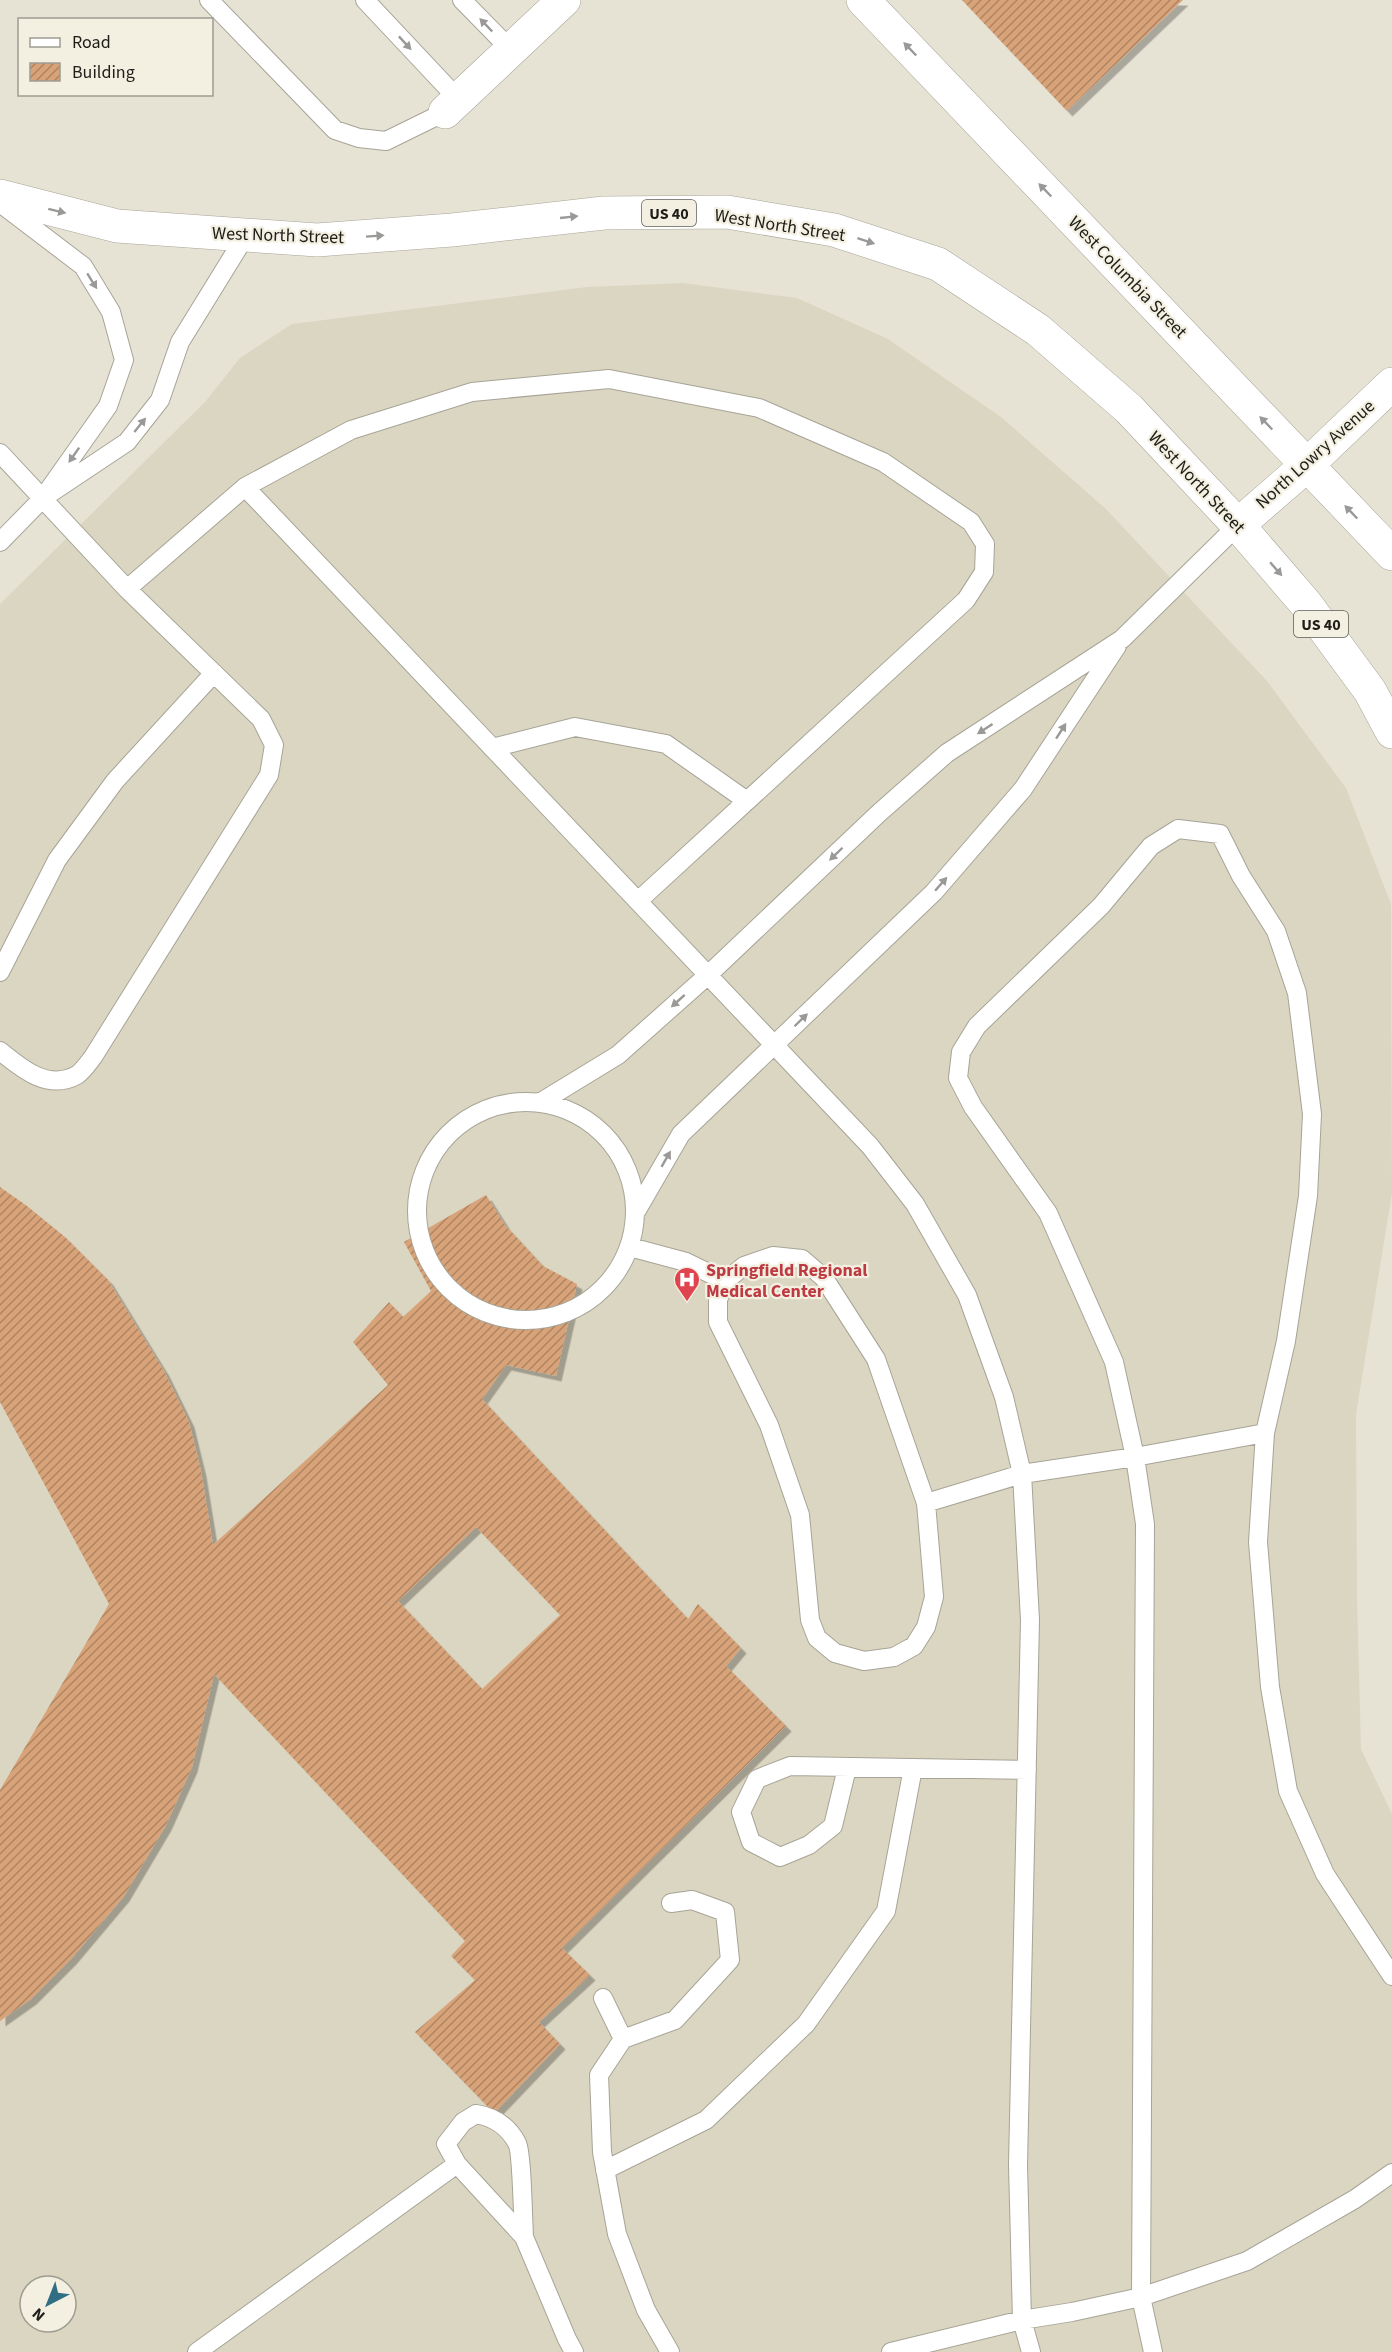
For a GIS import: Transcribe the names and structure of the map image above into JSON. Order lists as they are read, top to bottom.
{
  "streets": {
    "main road": [
      "US 40",
      "West North Street",
      "West Columbia Street",
      "North Lowry Avenue"
    ]
  },
  "crossings": [
    ["West North Street", "North Lowry Avenue"],
    ["West Columbia Street", "North Lowry Avenue"]
  ],
  "one_way": ["West North Street", "West Columbia Street"],
  "places": {
    "hospital": ["Springfield Regional Medical Center"]
  },
  "legend": ["Road", "Building"],
  "north": "bottom left"
}
